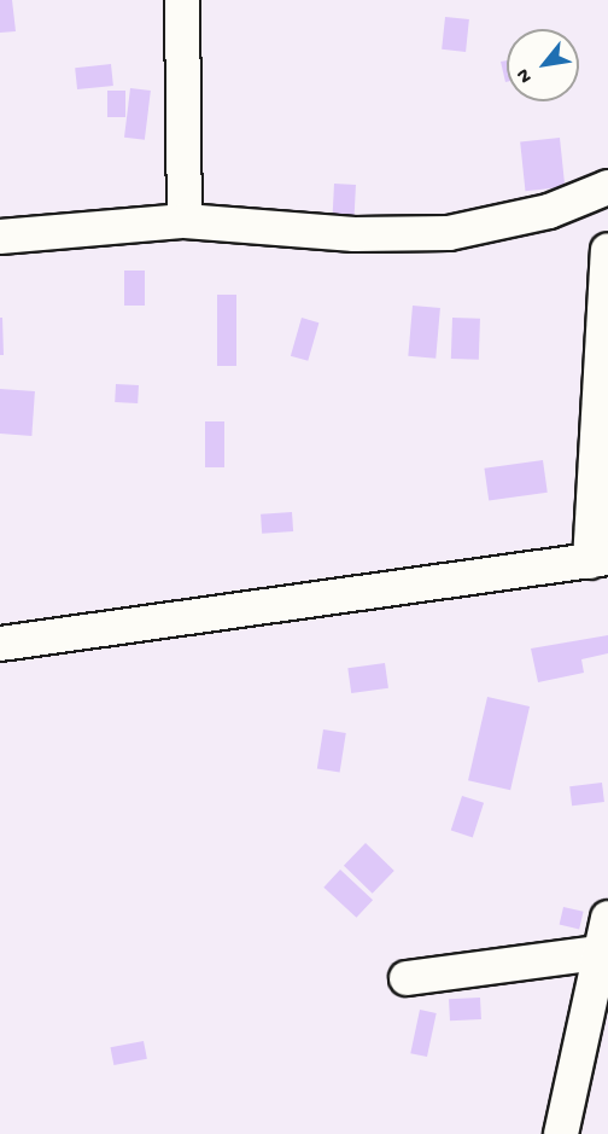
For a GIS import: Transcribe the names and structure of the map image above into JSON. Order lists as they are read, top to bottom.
{
  "north": "bottom left"
}
